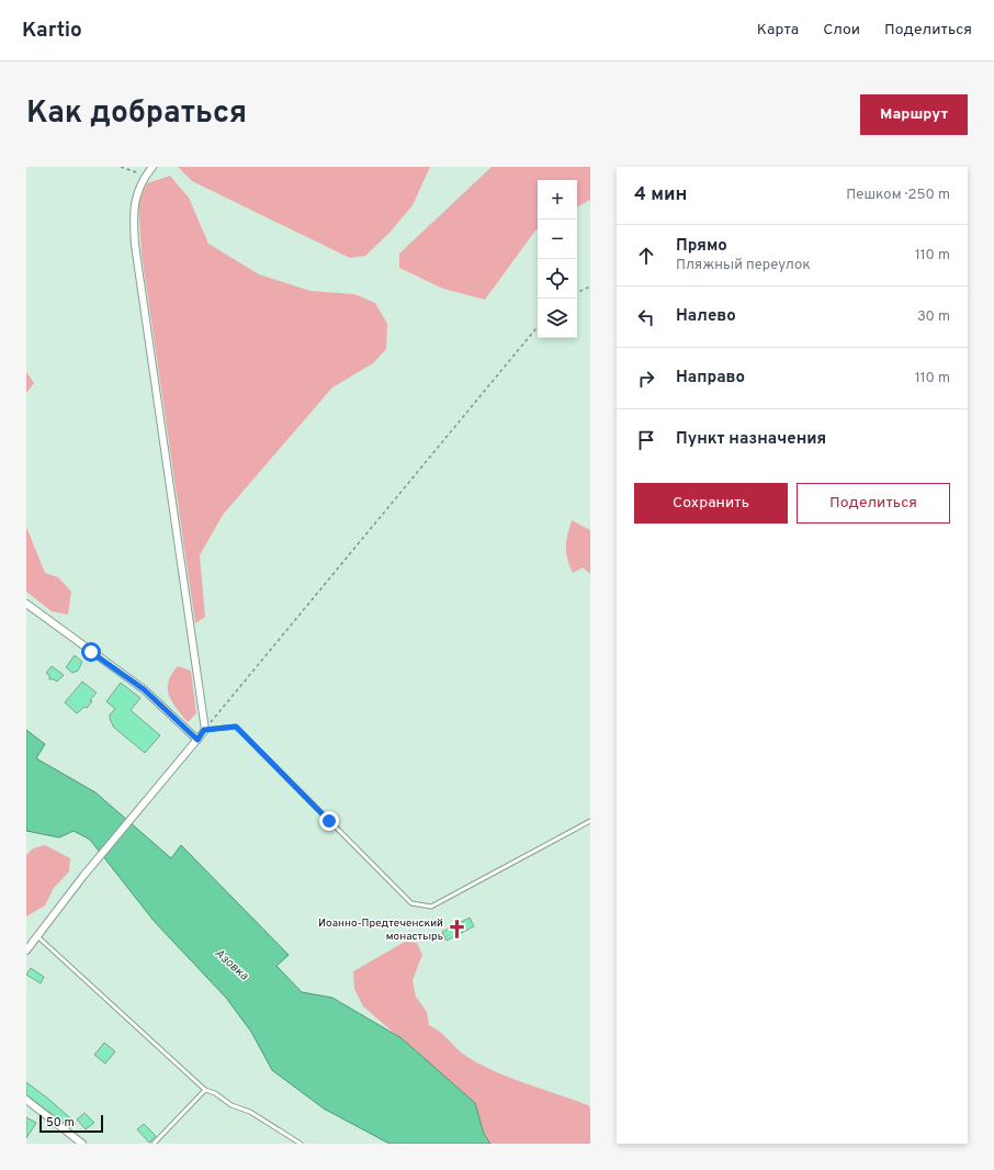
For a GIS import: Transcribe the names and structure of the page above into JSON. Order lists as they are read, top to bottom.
{
  "water": ["Азовка"],
  "places": {
    "church": ["Иоанно-Предтеченский монастырь"]
  },
  "scale_bar": "50 m",
  "page": {
    "header": "Kartio",
    "nav": ["Карта", "Слои", "Поделиться"],
    "title": "Как добраться",
    "buttons": [
      "Маршрут",
      ["Сохранить", "Поделиться"]
    ],
    "heading": ["4 мин", "Пешком · 250 m"],
    "map_buttons": ["+", "−"],
    "list": [
      ["Прямо", "Пляжный переулок", "110 m"],
      ["Налево", "30 m"],
      ["Направо", "110 m"],
      "Пункт назначения"
    ],
    "scale": "50 m"
  }
}
